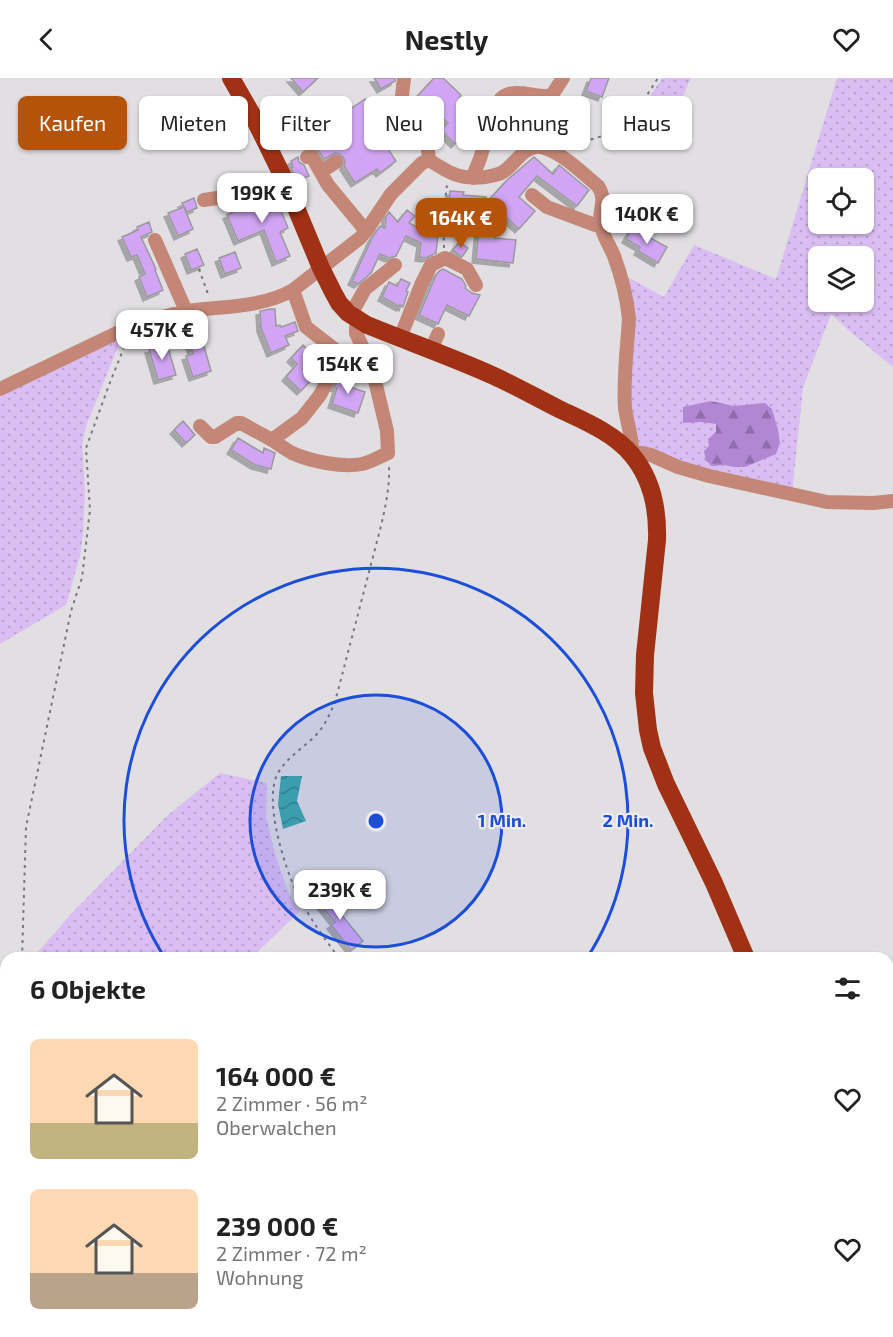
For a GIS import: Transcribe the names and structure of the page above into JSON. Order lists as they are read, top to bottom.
{
  "page": {
    "header": "Nestly",
    "chip": [
      "Kaufen",
      "Mieten",
      "Filter",
      "Neu",
      "Wohnung",
      "Haus"
    ],
    "price": [
      "199K €",
      "140K €",
      "164K €",
      "457K €",
      "154K €",
      "239K €"
    ],
    "heading": "6 Objekte",
    "list": [
      {
        "name": "164 000 €",
        "note": "2 Zimmer · 56 m² · Oberwalchen"
      },
      {
        "name": "239 000 €",
        "note": "2 Zimmer · 72 m² · Wohnung"
      }
    ]
  },
  "rings": ["1 Min.", "2 Min."]
}
